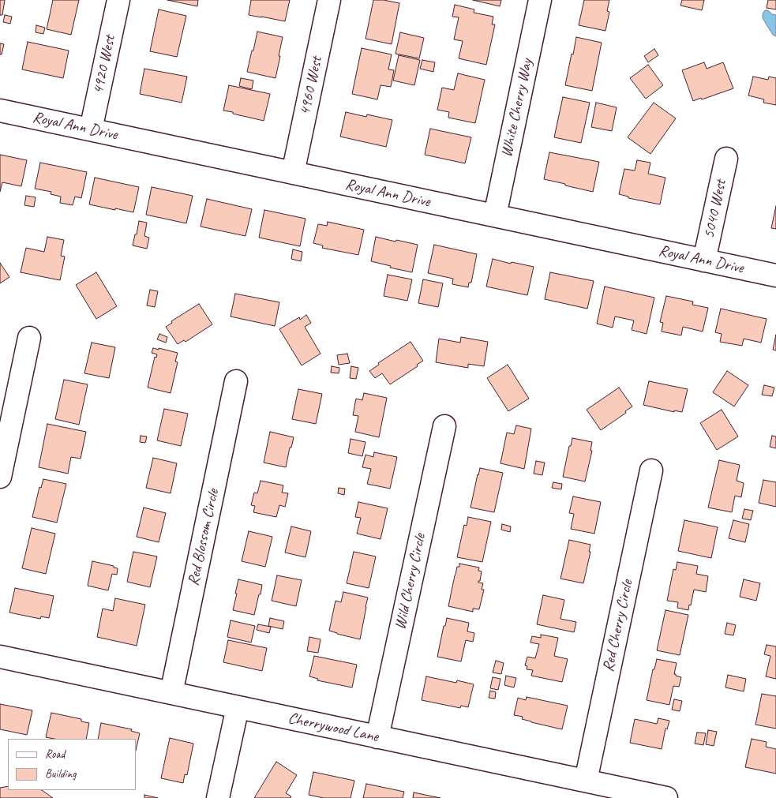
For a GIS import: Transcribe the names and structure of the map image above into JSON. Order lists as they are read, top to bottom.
{
  "streets": {
    "street": [
      "4920 West",
      "4960 West",
      "White Cherry Way",
      "Royal Ann Drive",
      "5040 West",
      "Red Blossom Circle",
      "Wild Cherry Circle",
      "Red Cherry Circle",
      "Cherrywood Lane"
    ]
  },
  "crossings": [
    ["4920 West", "Royal Ann Drive"],
    ["4960 West", "Royal Ann Drive"],
    ["White Cherry Way", "Royal Ann Drive"],
    ["Royal Ann Drive", "5040 West"],
    ["Red Blossom Circle", "Cherrywood Lane"],
    ["Wild Cherry Circle", "Cherrywood Lane"],
    ["Red Cherry Circle", "Cherrywood Lane"]
  ],
  "legend": ["Road", "Building"]
}
